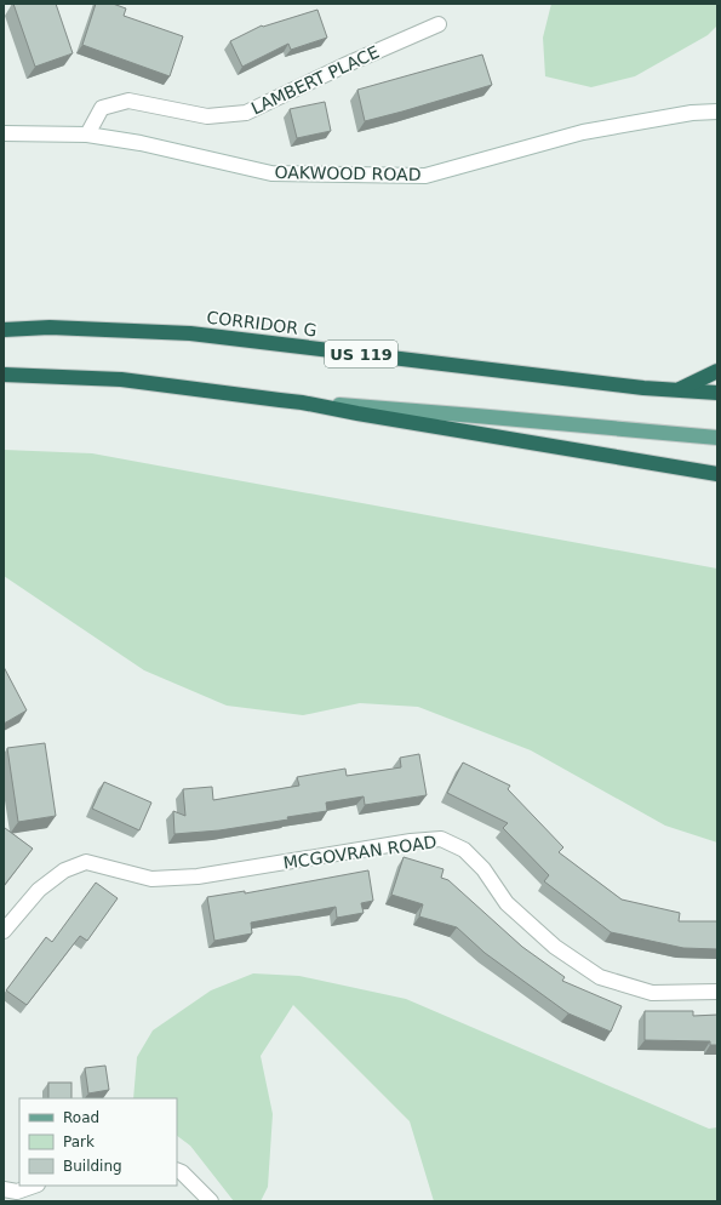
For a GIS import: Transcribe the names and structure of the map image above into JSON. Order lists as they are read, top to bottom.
{
  "streets": {
    "highway": ["CORRIDOR G", "US 119"],
    "street": ["LAMBERT PLACE", "OAKWOOD ROAD", "MCGOVRAN ROAD"]
  },
  "crossings": [
    ["LAMBERT PLACE", "OAKWOOD ROAD"]
  ],
  "legend": ["Road", "Park", "Building"]
}
